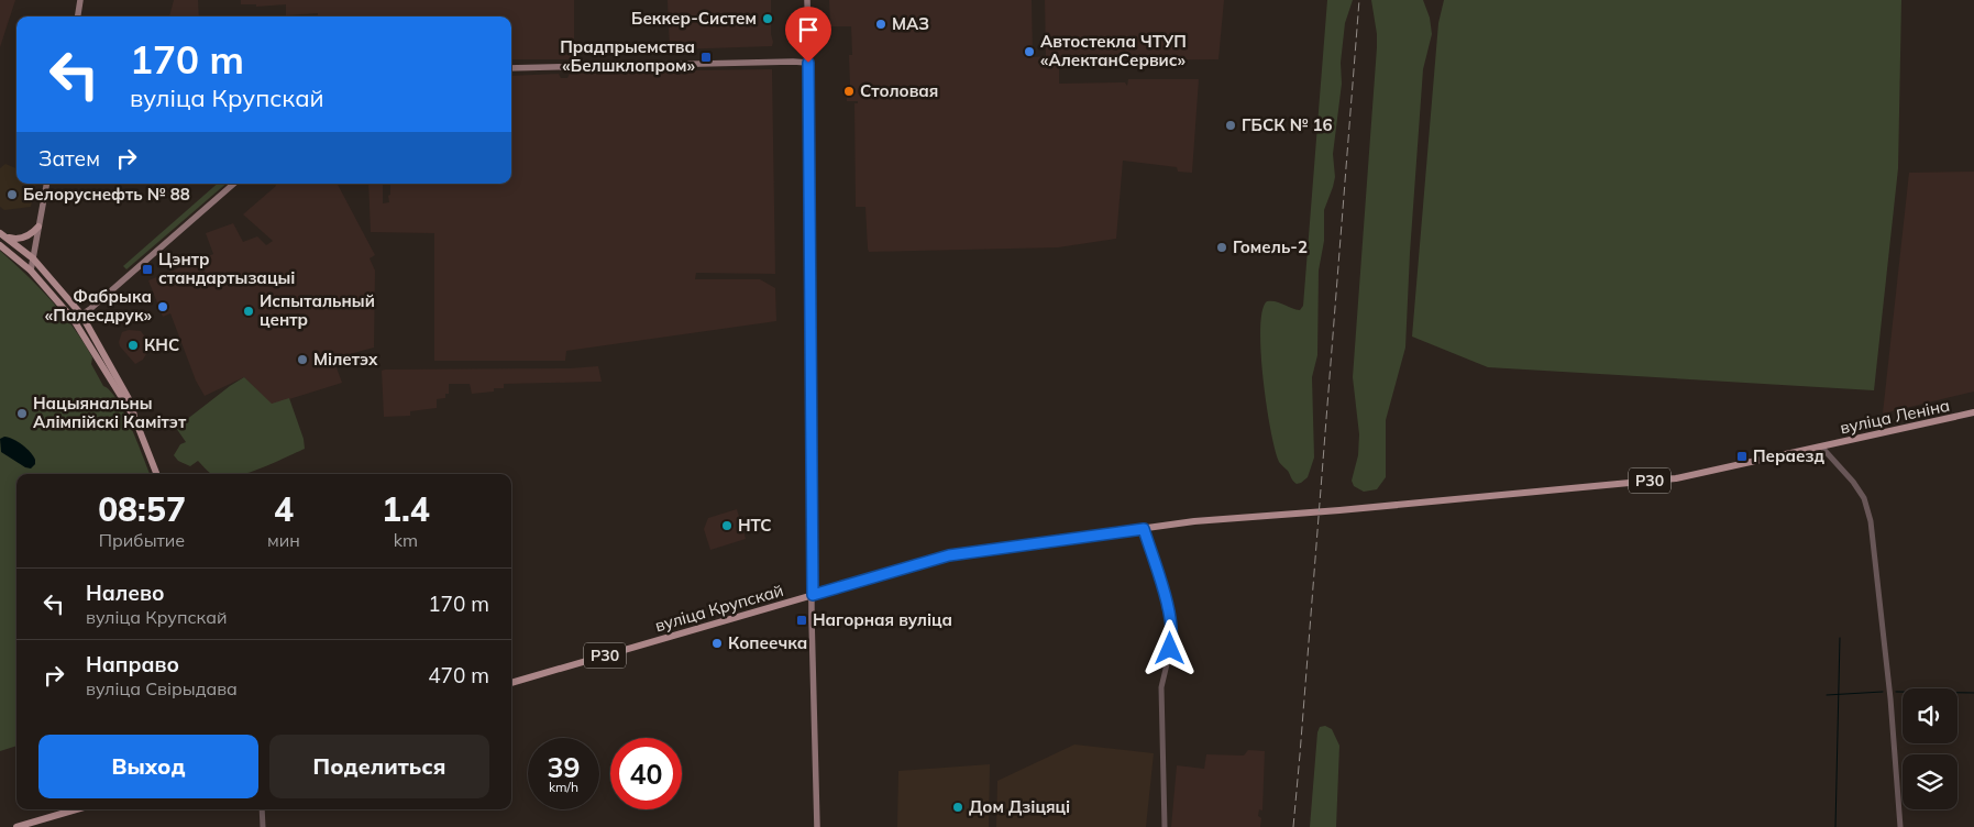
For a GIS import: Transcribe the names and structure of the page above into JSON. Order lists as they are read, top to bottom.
{
  "streets": {
    "main road": ["вуліца Леніна", "Р30", "вуліца Крупскай"]
  },
  "crossings": [
    ["вуліца Леніна", "вуліца Крупскай"]
  ],
  "places": {
    "other": [
      "Беккер-Систем",
      "МАЗ",
      "Автостекла ЧТУП «АлектанСервис»",
      "Столовая",
      "ГБСК № 16",
      "Белоруснефть № 88",
      "Гомель-2",
      "Фабрыка «Палесдрук»",
      "Испытальный центр",
      "КНС",
      "Мілетэх",
      "Нацыянальны Алімпійскі Камітэт",
      "НТС",
      "Копеечка",
      "Дом Дзіцяці"
    ],
    "transit": [
      "Прадпрыемства «Белшклопром»",
      "Цэнтр стандартызацыі",
      "Пераезд",
      "Нагорная вуліца"
    ]
  },
  "page": {
    "turn": ["170 m", "вуліца Крупскай"],
    "then": "Затем",
    "eta": [
      "08:57",
      "Прибытие",
      "4",
      "мин",
      "1.4",
      "km"
    ],
    "list": [
      {
        "name": "Налево",
        "note": "вуліца Крупскай",
        "value": "170 m"
      },
      {
        "name": "Направо",
        "note": "вуліца Свірыдава",
        "value": "470 m"
      }
    ],
    "buttons": ["Выход", "Поделиться"],
    "speed": "39 km/h",
    "limit": "40"
  }
}
